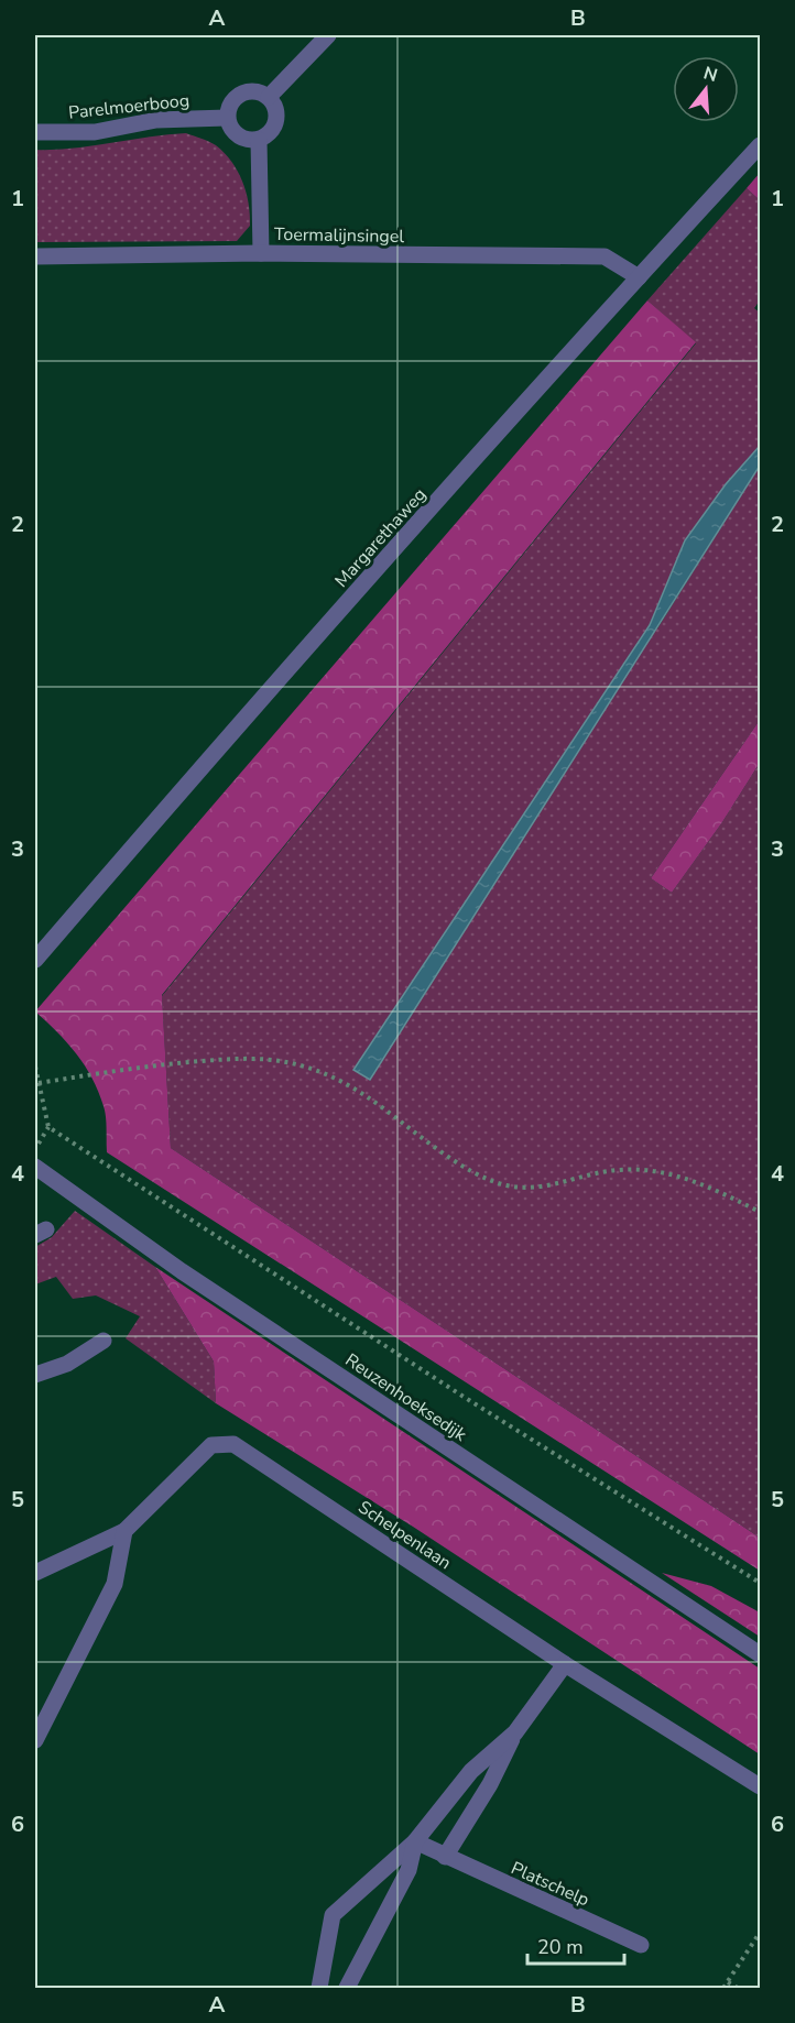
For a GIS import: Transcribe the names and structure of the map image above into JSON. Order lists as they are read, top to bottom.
{
  "streets": {
    "street": [
      "Parelmoerboog",
      "Toermalijnsingel",
      "Margarethaweg",
      "Reuzenhoeksedijk",
      "Schelpenlaan",
      "Platschelp"
    ]
  },
  "crossings": [
    ["Toermalijnsingel", "Margarethaweg"]
  ],
  "scale_bar": "20 m",
  "north": "top",
  "grid": {
    "columns": ["A", "B"],
    "rows": [
      "1",
      "2",
      "3",
      "4",
      "5",
      "6"
    ]
  }
}
